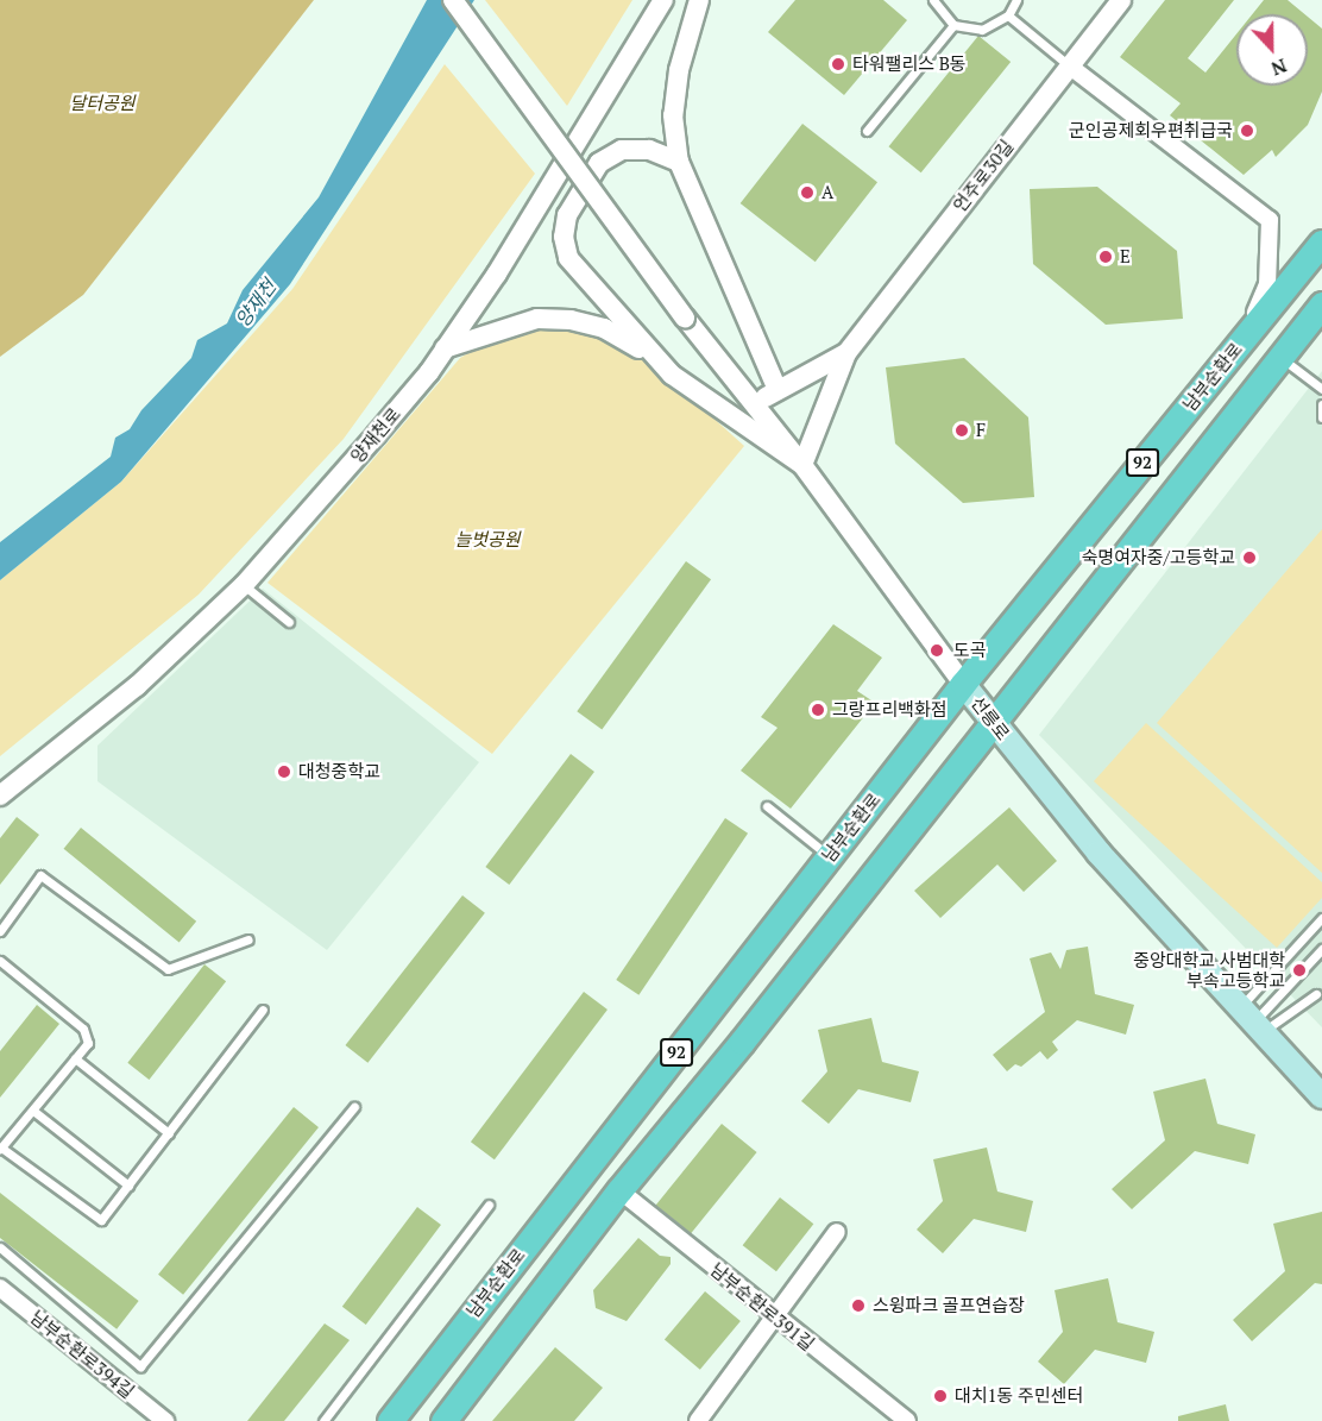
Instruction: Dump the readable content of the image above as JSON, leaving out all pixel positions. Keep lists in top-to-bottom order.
{
  "streets": {
    "main road": ["남부순환로", "92", "선릉로"],
    "street": [
      "언주로30길",
      "양재천로",
      "남부순환로391길",
      "남부순환로394길"
    ]
  },
  "crossings": [
    ["남부순환로", "선릉로"],
    ["92", "선릉로"],
    ["92", "남부순환로391길"]
  ],
  "water": ["양재천"],
  "parks": ["달터공원", "늘벗공원"],
  "places": [
    "타워팰리스 B동",
    "군인공제회우편취급국",
    "A",
    "E",
    "F",
    "숙명여자중/고등학교",
    "도곡",
    "그랑프리백화점",
    "대청중학교",
    "중앙대학교 사범대학 부속고등학교",
    "스윙파크 골프연습장",
    "대치1동 주민센터"
  ],
  "north": "bottom"
}
